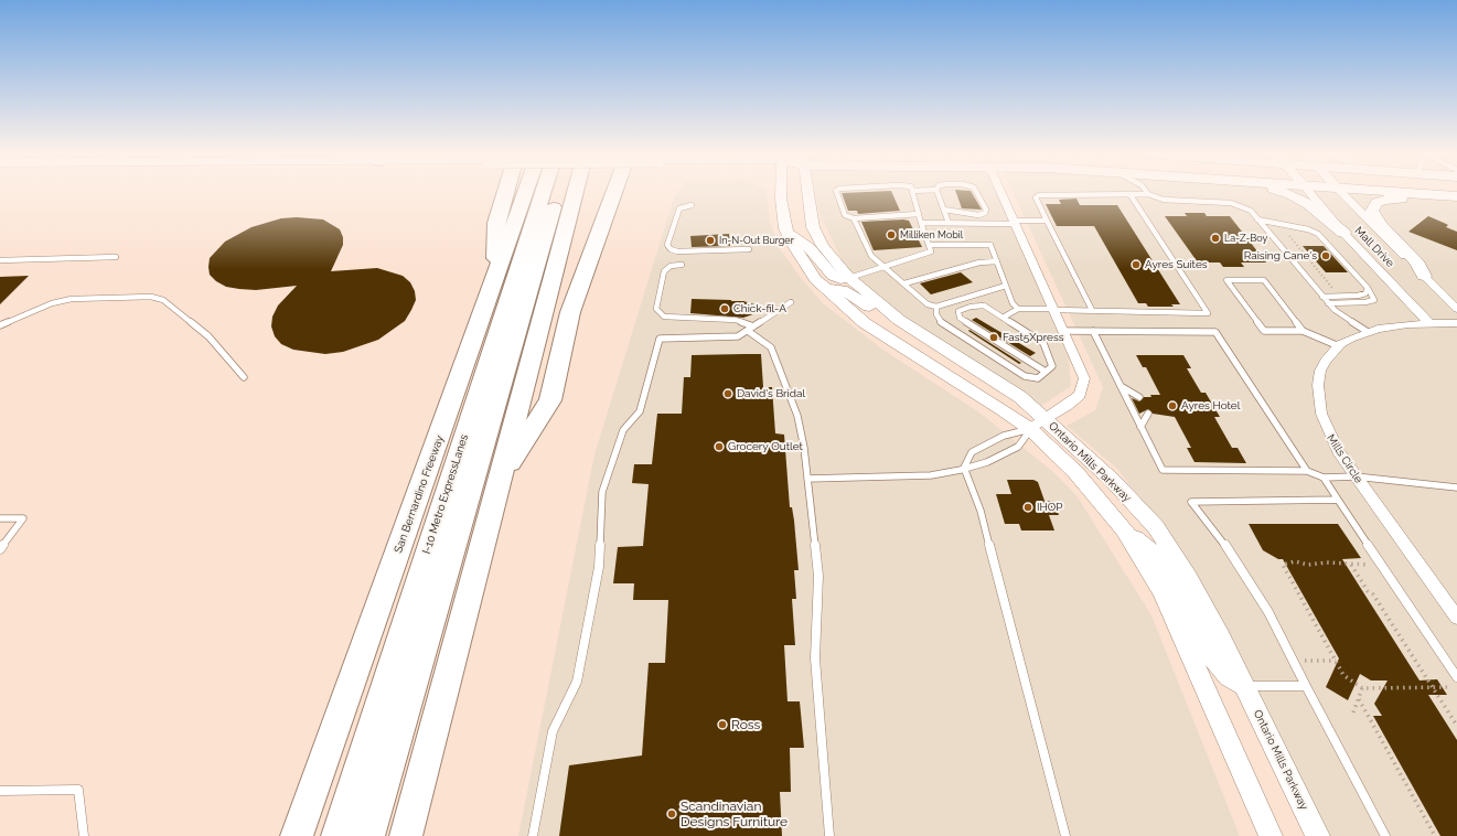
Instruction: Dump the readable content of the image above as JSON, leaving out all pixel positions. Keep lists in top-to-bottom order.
{
  "streets": {
    "highway": ["San Bernardino Freeway", "I-10 Metro ExpressLanes"],
    "main road": ["Ontario Mills Parkway"],
    "street": ["Mall Drive", "Mills Circle"]
  },
  "crossings": [
    ["Mall Drive", "Mills Circle"]
  ],
  "places": [
    "Milliken Mobil",
    "La-Z-Boy",
    "In-N-Out Burger",
    "Raising Cane's",
    "Ayres Suites",
    "Chick-fil-A",
    "Fast5Xpress",
    "David's Bridal",
    "Ayres Hotel",
    "Grocery Outlet",
    "IHOP",
    "Ross",
    "Scandinavian Designs Furniture"
  ]
}
